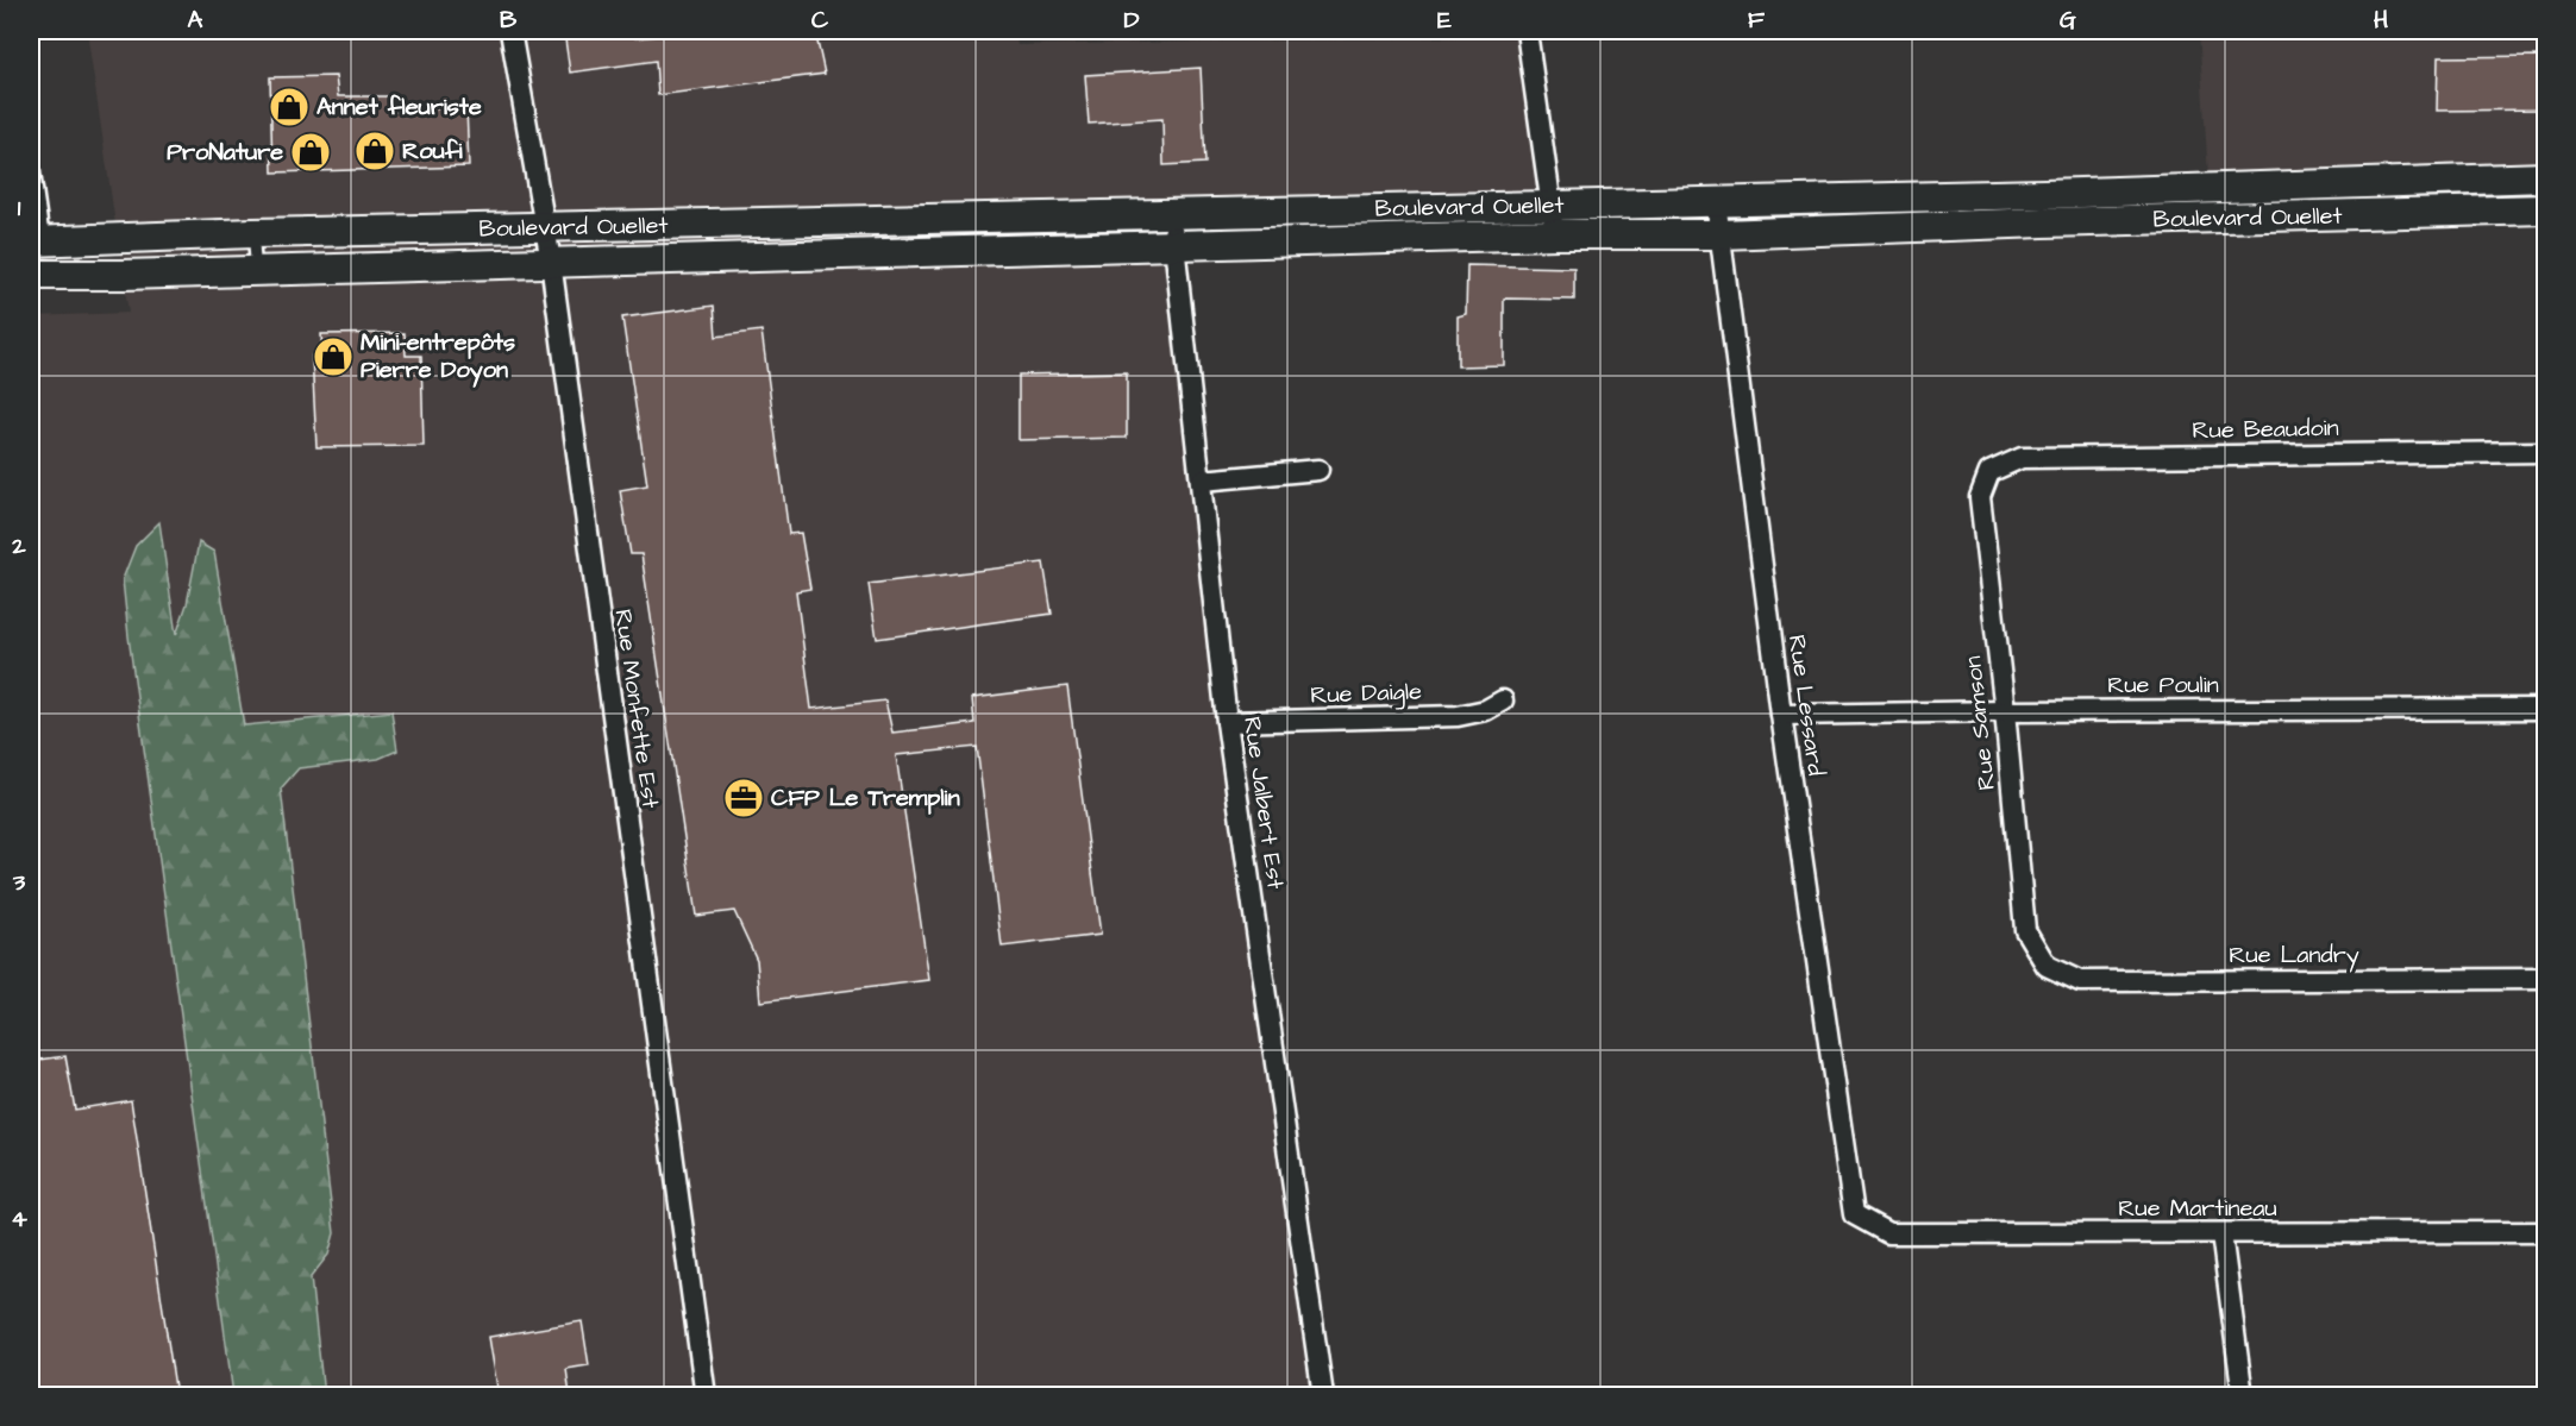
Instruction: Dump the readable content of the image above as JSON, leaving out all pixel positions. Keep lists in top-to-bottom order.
{
  "streets": {
    "street": [
      "Boulevard Ouellet",
      "Rue Beaudoin",
      "Rue Poulin",
      "Rue Daigle",
      "Rue Lessard",
      "Rue Monfette Est",
      "Rue Samson",
      "Rue Jalbert Est",
      "Rue Landry",
      "Rue Martineau"
    ]
  },
  "crossings": [
    ["Boulevard Ouellet", "Rue Lessard"],
    ["Boulevard Ouellet", "Rue Monfette Est"],
    ["Boulevard Ouellet", "Rue Jalbert Est"],
    ["Rue Beaudoin", "Rue Samson"],
    ["Rue Poulin", "Rue Lessard"],
    ["Rue Poulin", "Rue Samson"],
    ["Rue Daigle", "Rue Jalbert Est"],
    ["Rue Lessard", "Rue Martineau"],
    ["Rue Samson", "Rue Landry"]
  ],
  "places": {
    "shop": [
      "Annet fleuriste",
      "Roufi",
      "ProNature",
      "Mini-entrepôts Pierre Doyon"
    ],
    "office": ["CFP Le Tremplin"]
  },
  "grid": {
    "columns": [
      "A",
      "B",
      "C",
      "D",
      "E",
      "F",
      "G",
      "H"
    ],
    "rows": [
      "1",
      "2",
      "3",
      "4"
    ]
  }
}
